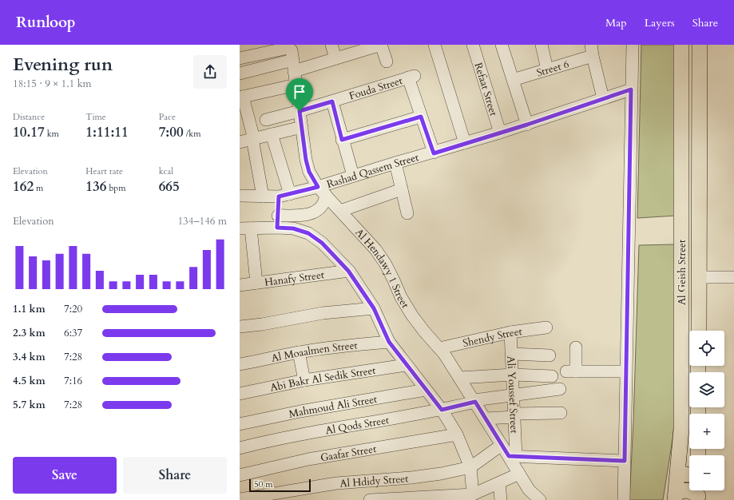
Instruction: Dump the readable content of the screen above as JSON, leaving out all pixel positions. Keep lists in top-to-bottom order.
{
  "streets": {
    "main road": ["Al Geish Street"],
    "street": [
      "Street 6",
      "Fouda Street",
      "Refaat Street",
      "Rashad Qassem Street",
      "Al Hendawy 1 Street",
      "Hanafy Street",
      "Shendy Street",
      "Al Moaalmen Street",
      "Abi Bakr Al Sedik Street",
      "Ali Youssef Street",
      "Mahmoud Ali Street",
      "Al Qods Street",
      "Gaafar Street",
      "Al Hdidy Street"
    ]
  },
  "crossings": [
    ["Fouda Street", "Al Hendawy 1 Street"],
    ["Refaat Street", "Rashad Qassem Street"],
    ["Rashad Qassem Street", "Al Hendawy 1 Street"],
    ["Al Hendawy 1 Street", "Shendy Street"],
    ["Al Hendawy 1 Street", "Ali Youssef Street"],
    ["Al Hendawy 1 Street", "Al Qods Street"],
    ["Al Hendawy 1 Street", "Al Hdidy Street"],
    ["Shendy Street", "Ali Youssef Street"],
    ["Ali Youssef Street", "Al Qods Street"]
  ],
  "scale_bar": "50 m",
  "page": {
    "header": "Runloop",
    "nav": ["Map", "Layers", "Share"],
    "heading": ["Evening run", "18:15 · 9 × 1.1 km"],
    "stats": [
      ["Distance", "10.17 km"],
      ["Time", "1:11:11"],
      ["Pace", "7:00 /km"],
      ["Elevation", "162 m"],
      ["Heart rate", "136 bpm"],
      ["kcal", "665"]
    ],
    "chart": ["Elevation", "134–146 m"],
    "list": [
      {
        "name": "1.1 km",
        "note": "7:20"
      },
      {
        "name": "2.3 km",
        "note": "6:37"
      },
      {
        "name": "3.4 km",
        "note": "7:28"
      },
      {
        "name": "4.5 km",
        "note": "7:16"
      },
      {
        "name": "5.7 km",
        "note": "7:28"
      }
    ],
    "map_buttons": ["+", "−"],
    "buttons": ["Save", "Share"],
    "scale": "50 m"
  }
}
